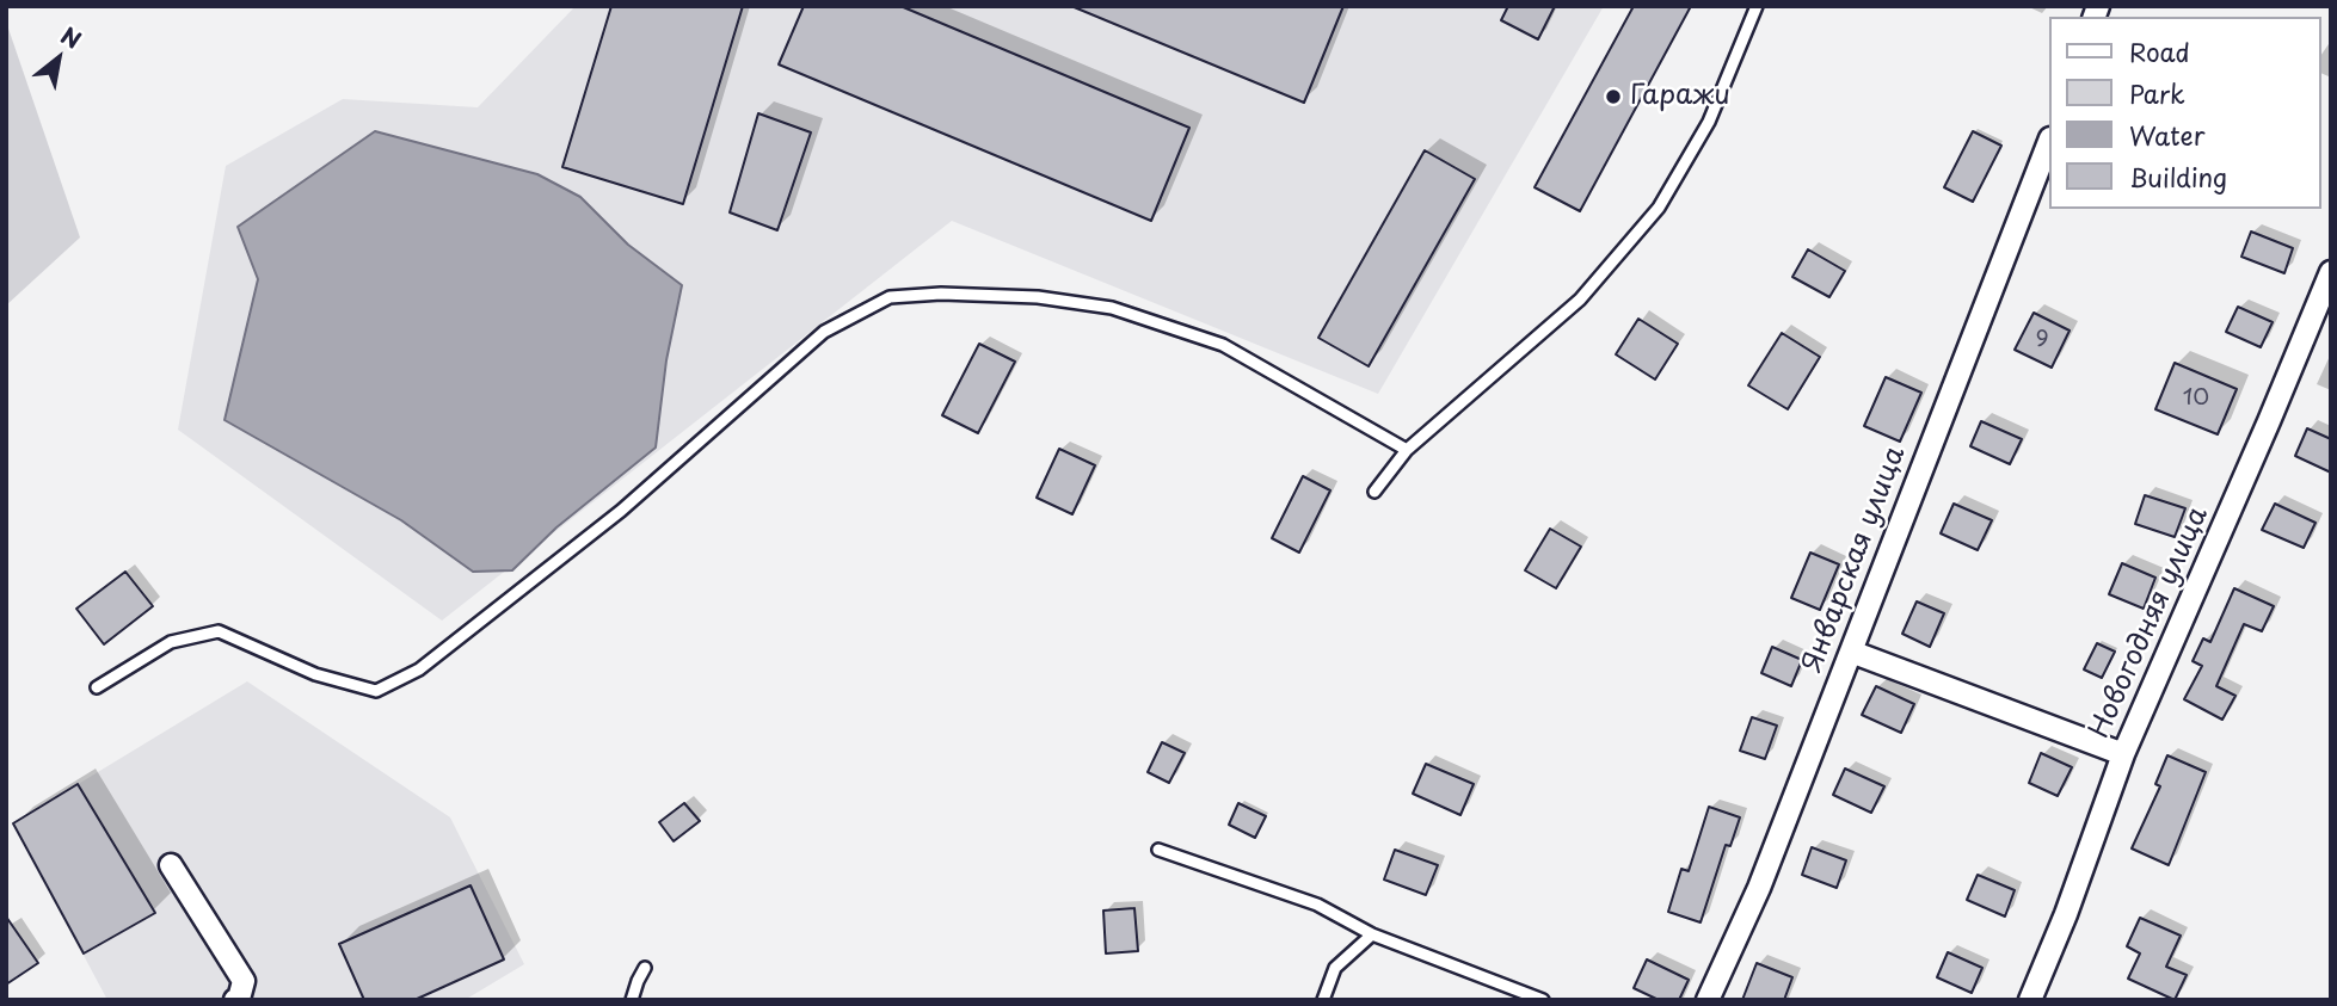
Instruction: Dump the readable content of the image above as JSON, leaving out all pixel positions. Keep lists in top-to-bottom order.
{
  "streets": {
    "street": ["Январская улица", "Новогодняя улица"]
  },
  "places": ["Гаражи"],
  "house_numbers": ["9", "10"],
  "legend": [
    "Road",
    "Park",
    "Water",
    "Building"
  ],
  "north": "top right"
}
